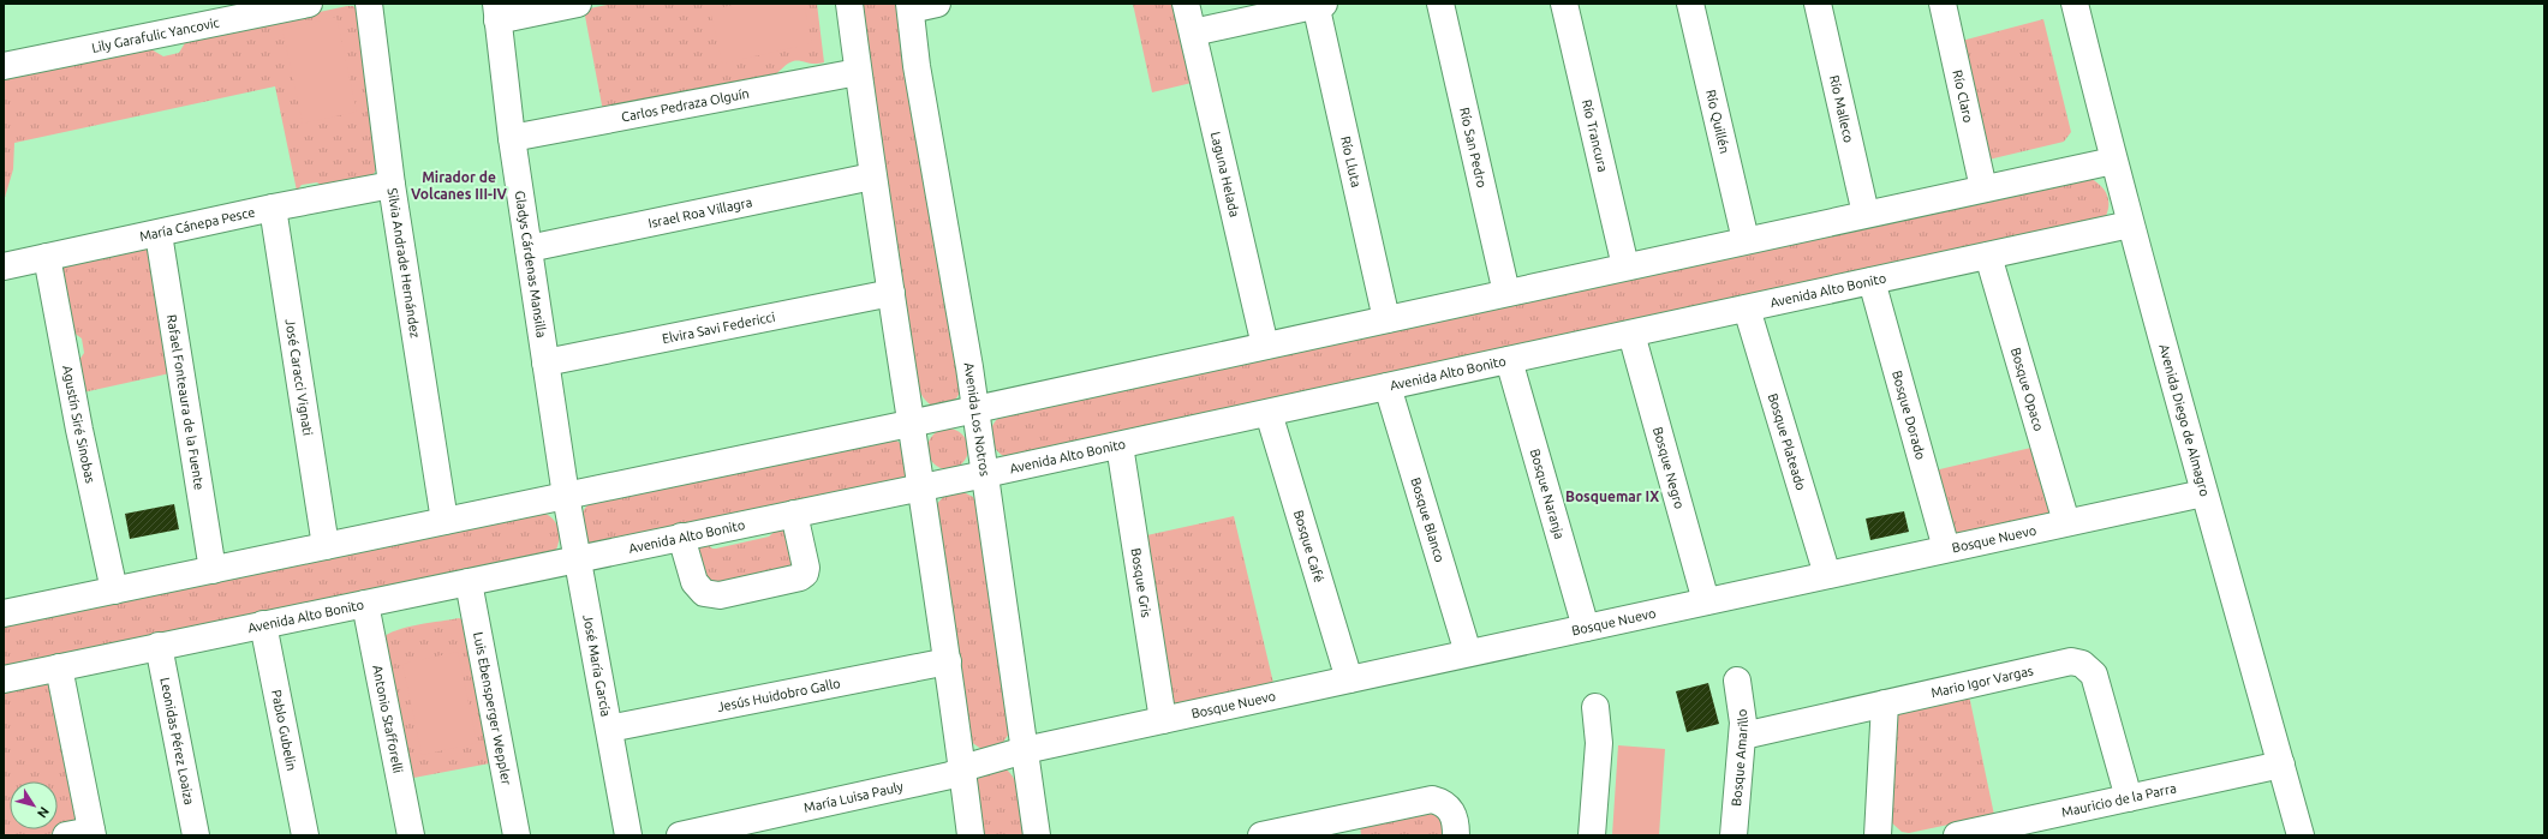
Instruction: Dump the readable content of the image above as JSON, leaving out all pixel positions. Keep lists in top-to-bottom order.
{
  "streets": {
    "street": [
      "Lily Garafulic Yancovic",
      "Río Claro",
      "Carlos Pedraza Olguín",
      "Río Malleco",
      "Río Quillén",
      "Río Trancura",
      "Río San Pedro",
      "Río Lluta",
      "Laguna Helada",
      "Israel Roa Villagra",
      "María Cánepa Pesce",
      "Silvia Andrade Hernández",
      "Gladys Cárdenas Mansilla",
      "Avenida Alto Bonito",
      "Elvira Savi Federicci",
      "José Caracci Vignati",
      "Bosque Opaco",
      "Rafael Fonteaura de la Fuente",
      "Bosque Dorado",
      "Avenida Los Notros",
      "Avenida Diego de Almagro",
      "Agustín Siré Sinobas",
      "Bosque Plateado",
      "Bosque Negro",
      "Bosque Naranja",
      "Bosque Blanco",
      "Bosque Nuevo",
      "Bosque Café",
      "Bosque Gris",
      "José María García",
      "Mario Igor Vargas",
      "Jesús Huidobro Gallo",
      "Luis Ebensperger Weppler",
      "Antonio Stafforelli",
      "Pablo Gubelin",
      "Leonidas Pérez Loaiza",
      "Bosque Amarillo",
      "María Luisa Pauly",
      "Mauricio de la Parra"
    ]
  },
  "crossings": [
    ["Carlos Pedraza Olguín", "Gladys Cárdenas Mansilla"],
    ["Israel Roa Villagra", "Gladys Cárdenas Mansilla"],
    ["María Cánepa Pesce", "Silvia Andrade Hernández"],
    ["María Cánepa Pesce", "José Caracci Vignati"],
    ["María Cánepa Pesce", "Rafael Fonteaura de la Fuente"],
    ["María Cánepa Pesce", "Agustín Siré Sinobas"],
    ["Gladys Cárdenas Mansilla", "Elvira Savi Federicci"],
    ["Gladys Cárdenas Mansilla", "José María García"],
    ["Avenida Alto Bonito", "Bosque Opaco"],
    ["Avenida Alto Bonito", "Bosque Dorado"],
    ["Avenida Alto Bonito", "Avenida Los Notros"],
    ["Avenida Alto Bonito", "Avenida Diego de Almagro"],
    ["Avenida Alto Bonito", "Bosque Plateado"],
    ["Avenida Alto Bonito", "Bosque Negro"],
    ["Avenida Alto Bonito", "Bosque Naranja"],
    ["Avenida Alto Bonito", "Bosque Blanco"],
    ["Avenida Alto Bonito", "Bosque Café"],
    ["Avenida Alto Bonito", "Bosque Gris"],
    ["Avenida Alto Bonito", "José María García"],
    ["Avenida Alto Bonito", "Luis Ebensperger Weppler"],
    ["Avenida Alto Bonito", "Antonio Stafforelli"],
    ["Avenida Alto Bonito", "Pablo Gubelin"],
    ["Avenida Alto Bonito", "Leonidas Pérez Loaiza"],
    ["Bosque Opaco", "Bosque Nuevo"],
    ["Bosque Dorado", "Bosque Nuevo"],
    ["Avenida Los Notros", "Bosque Nuevo"],
    ["Avenida Los Notros", "María Luisa Pauly"],
    ["Avenida Diego de Almagro", "Bosque Nuevo"],
    ["Avenida Diego de Almagro", "Mauricio de la Parra"],
    ["Bosque Plateado", "Bosque Nuevo"],
    ["Bosque Negro", "Bosque Nuevo"],
    ["Bosque Naranja", "Bosque Nuevo"],
    ["Bosque Blanco", "Bosque Nuevo"],
    ["Bosque Nuevo", "Bosque Café"],
    ["Bosque Nuevo", "Bosque Gris"],
    ["Bosque Nuevo", "María Luisa Pauly"],
    ["José María García", "Jesús Huidobro Gallo"],
    ["Mario Igor Vargas", "Bosque Amarillo"],
    ["Mario Igor Vargas", "Mauricio de la Parra"]
  ],
  "districts": ["Mirador de Volcanes III-IV", "Bosquemar IX"],
  "north": "bottom right"
}
